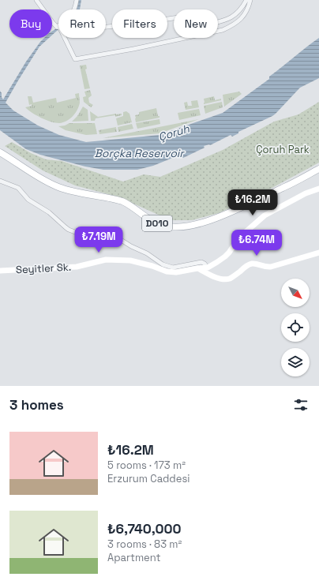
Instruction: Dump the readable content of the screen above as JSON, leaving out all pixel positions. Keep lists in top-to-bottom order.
{
  "streets": {
    "main road": ["D010"],
    "street": ["Seyitler Sk."]
  },
  "water": ["Çoruh", "Borçka Reservoir"],
  "parks": ["Çoruh Park"],
  "north": "bottom right",
  "page": {
    "chip": [
      "Buy",
      "Rent",
      "Filters",
      "New"
    ],
    "price": ["₺16.2M", "₺7.19M", "₺6.74M"],
    "heading": "3 homes",
    "list": [
      {
        "name": "₺16.2M",
        "note": "5 rooms · 173 m² · Erzurum Caddesi"
      },
      {
        "name": "₺6,740,000",
        "note": "3 rooms · 83 m² · Apartment"
      }
    ]
  }
}
